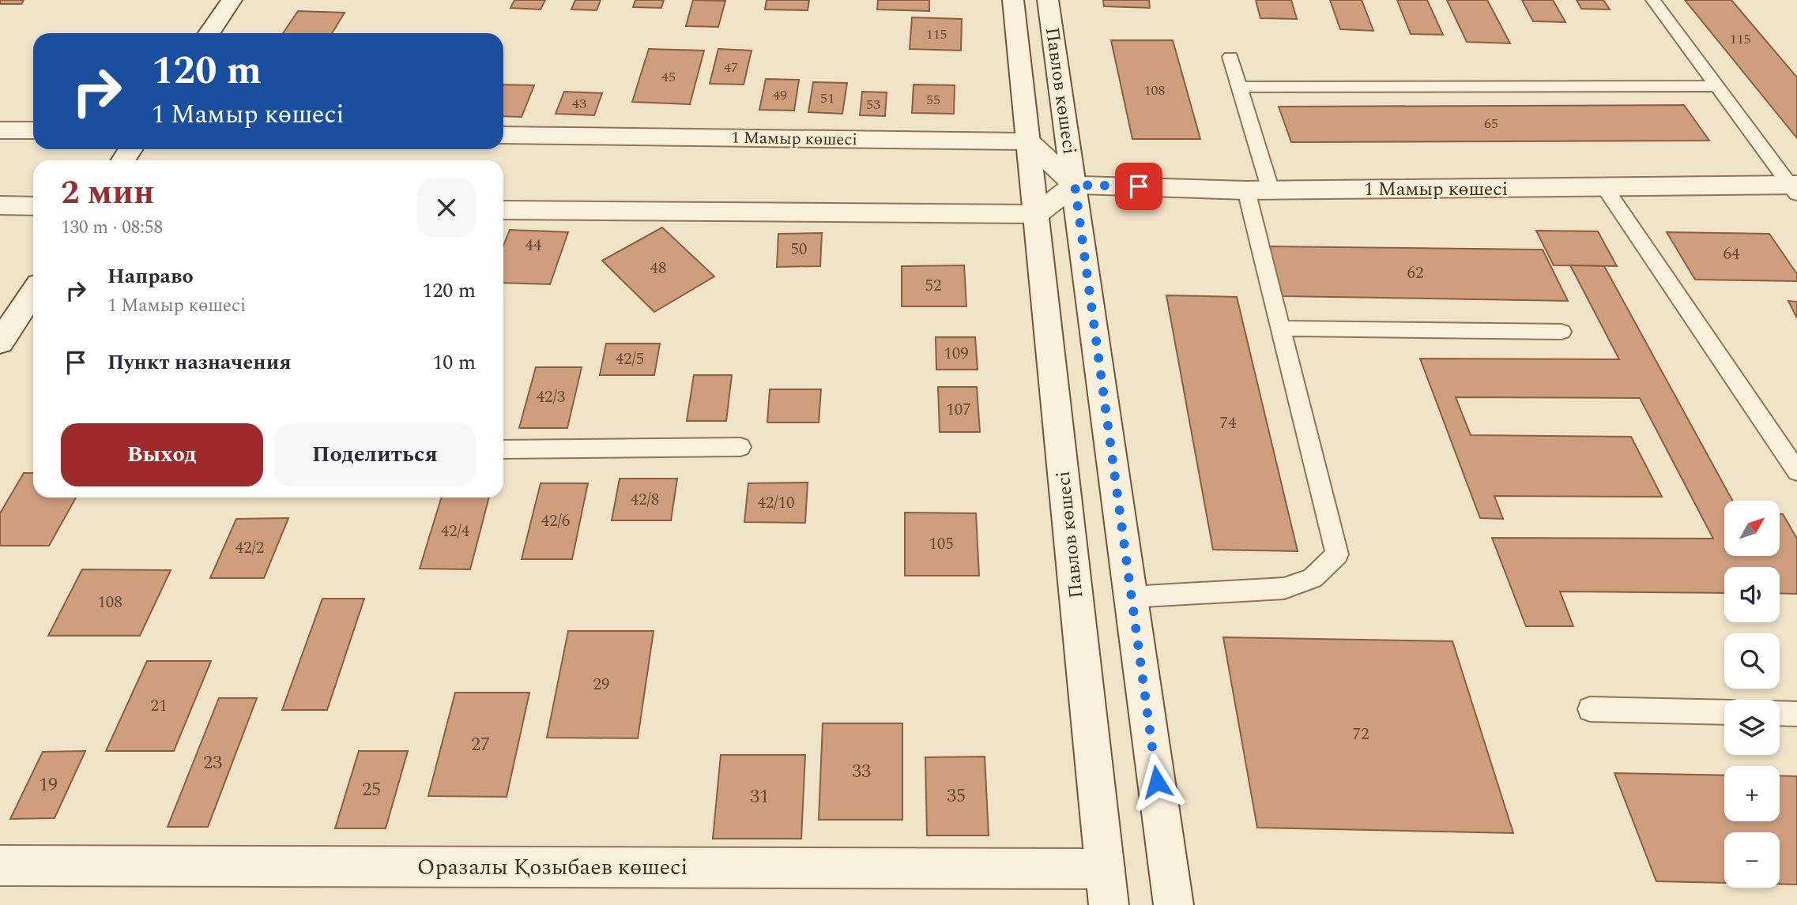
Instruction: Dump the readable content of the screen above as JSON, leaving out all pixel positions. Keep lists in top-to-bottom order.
{
  "streets": {
    "street": ["Павлов көшесі", "1 Мамыр көшесі", "Оразалы Қозыбаев көшесі"]
  },
  "crossings": [
    ["Павлов көшесі", "1 Мамыр көшесі"],
    ["Павлов көшесі", "Оразалы Қозыбаев көшесі"]
  ],
  "house_numbers": [
    "115",
    "115",
    "47",
    "45",
    "108",
    "49",
    "51",
    "55",
    "43",
    "53",
    "65",
    "44",
    "50",
    "64",
    "48",
    "62",
    "52",
    "109",
    "42/5",
    "42/3",
    "107",
    "74",
    "42/8",
    "42/10",
    "42/6",
    "42/4",
    "105",
    "42/2",
    "108",
    "29",
    "21",
    "72",
    "27",
    "23",
    "33",
    "19",
    "25",
    "35",
    "31"
  ],
  "north": "top right",
  "page": {
    "turn": ["120 m", "1 Мамыр көшесі"],
    "heading": ["2 мин", "130 m · 08:58"],
    "list": [
      {
        "name": "Направо",
        "note": "1 Мамыр көшесі",
        "value": "120 m"
      },
      {
        "name": "Пункт назначения",
        "value": "10 m"
      }
    ],
    "buttons": ["Выход", "Поделиться"],
    "map_buttons": ["+", "−"]
  }
}
